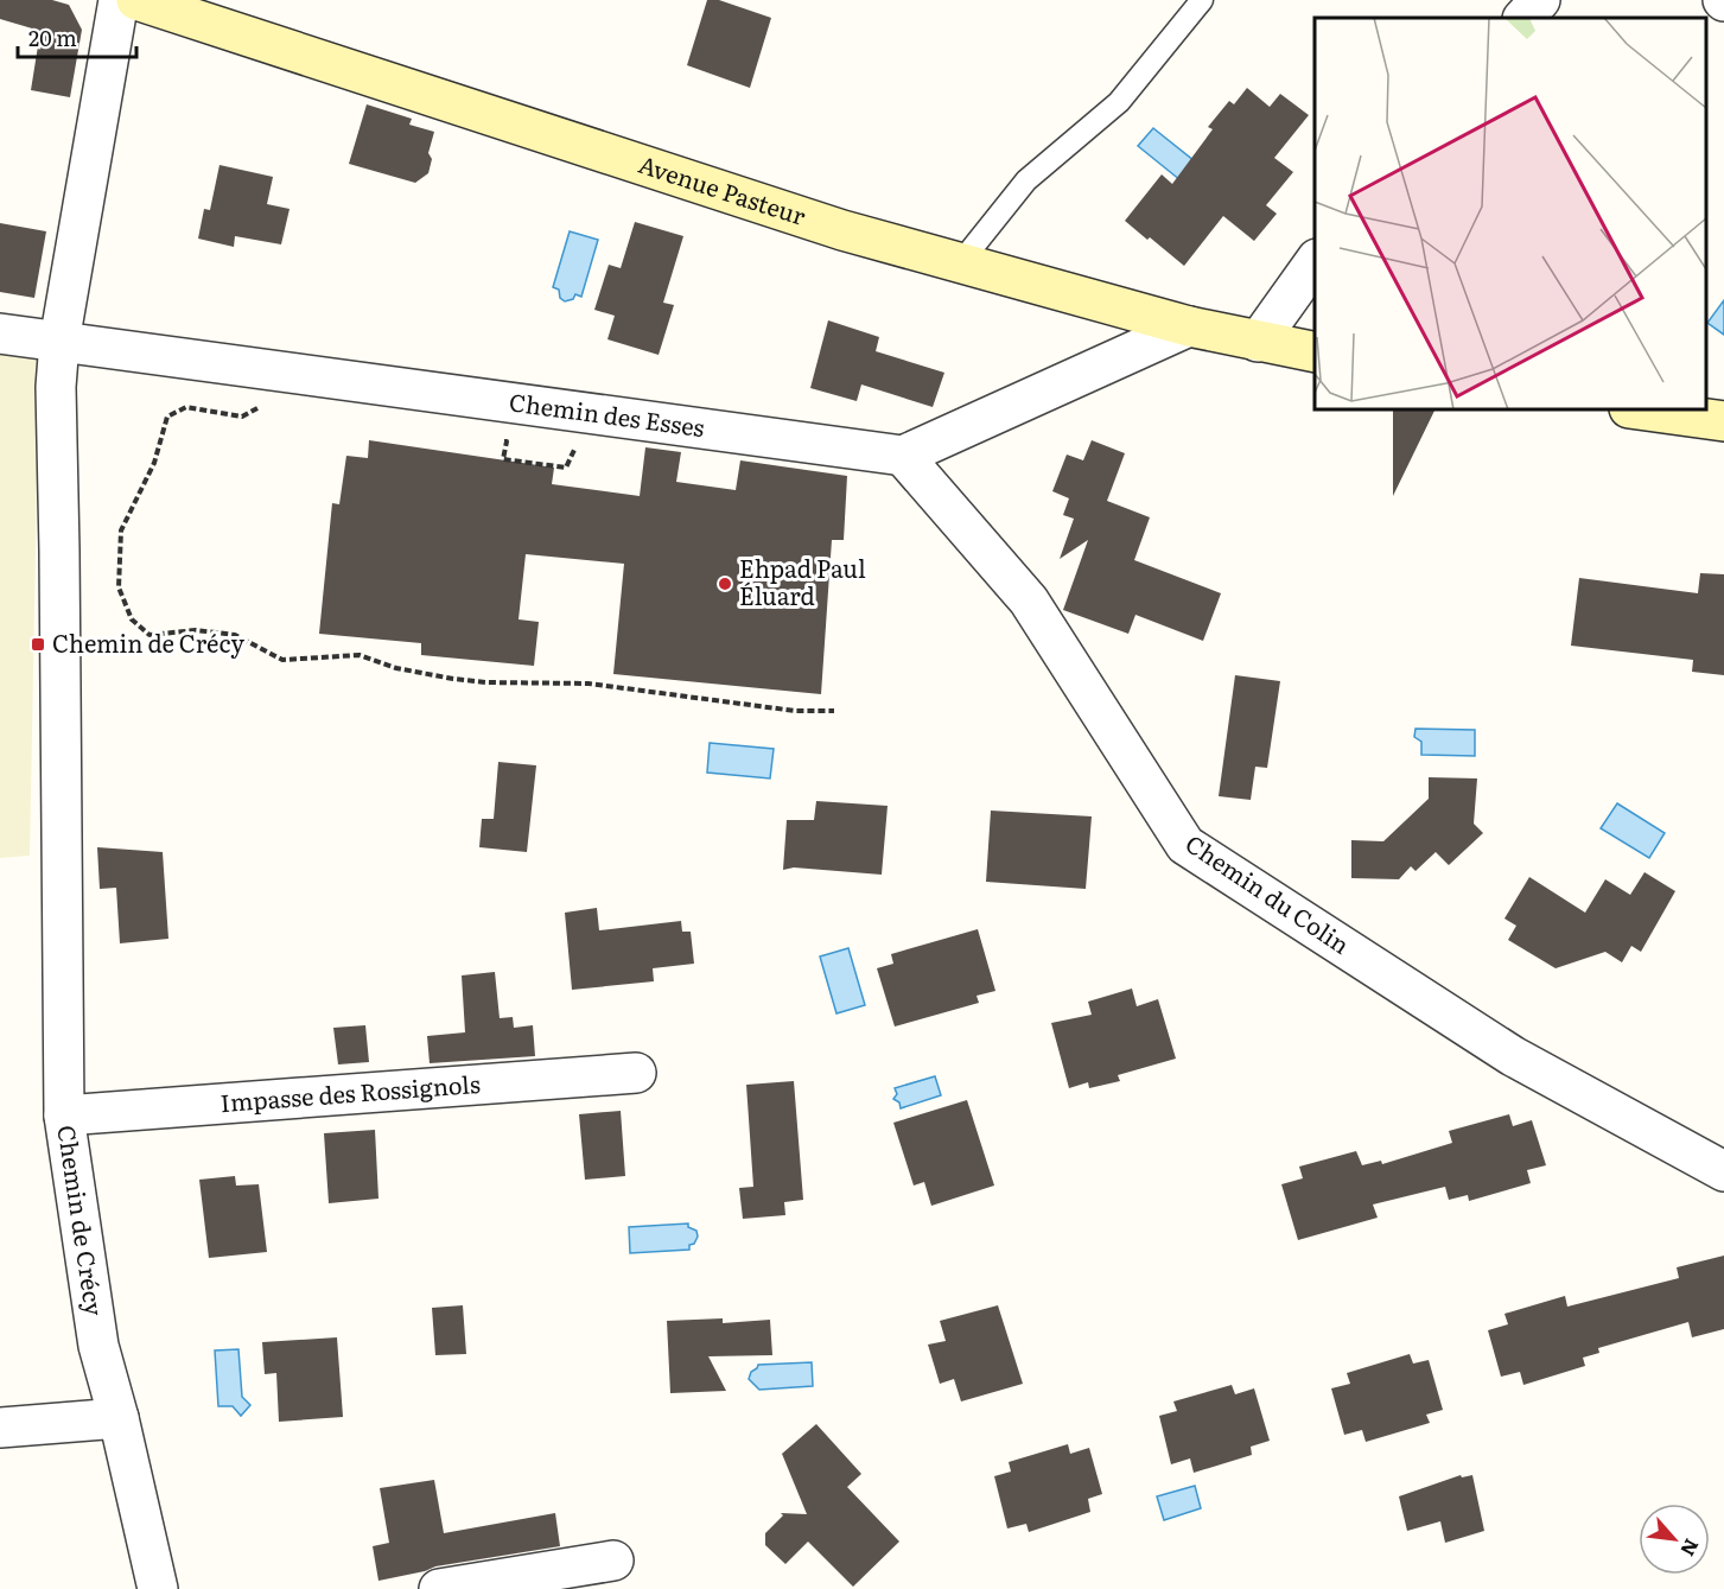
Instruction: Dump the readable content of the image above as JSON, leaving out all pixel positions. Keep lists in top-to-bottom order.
{
  "streets": {
    "main road": ["Avenue Pasteur"],
    "street": [
      "Chemin des Esses",
      "Chemin du Colin",
      "Impasse des Rossignols",
      "Chemin de Crécy"
    ]
  },
  "crossings": [
    ["Chemin des Esses", "Chemin du Colin"],
    ["Chemin des Esses", "Chemin de Crécy"],
    ["Impasse des Rossignols", "Chemin de Crécy"]
  ],
  "places": {
    "other": ["Ehpad Paul Éluard"],
    "transit": ["Chemin de Crécy"]
  },
  "scale_bar": "20 m",
  "north": "bottom right"
}
